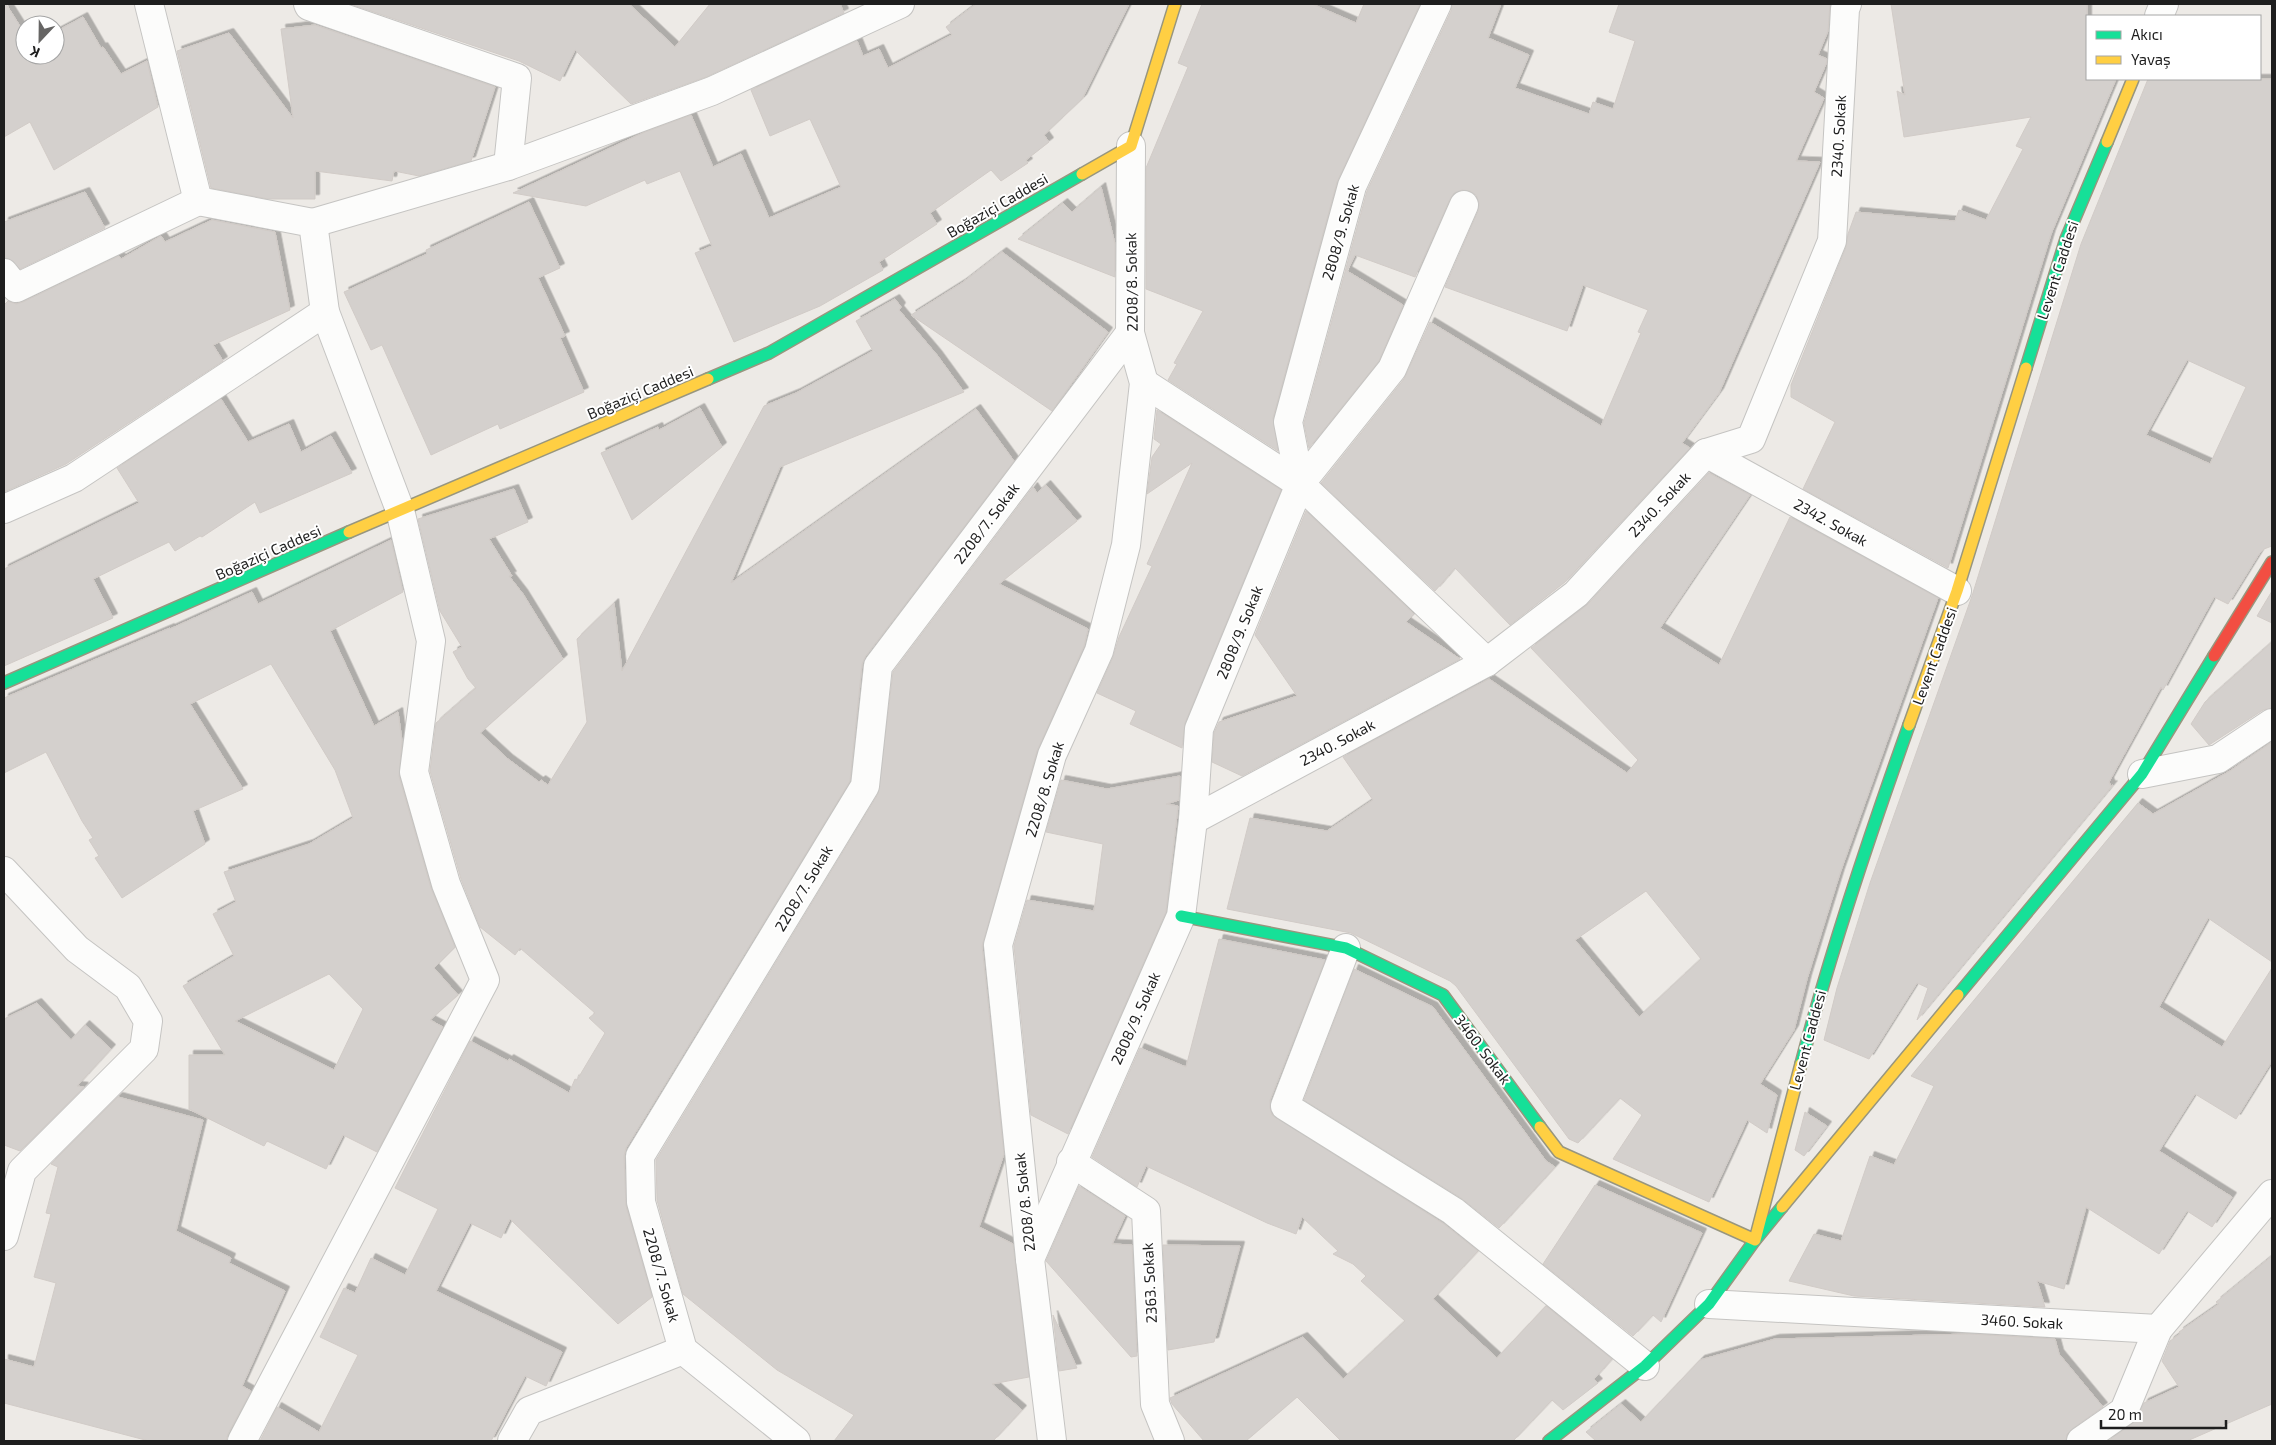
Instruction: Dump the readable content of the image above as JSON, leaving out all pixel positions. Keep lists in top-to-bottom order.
{
  "streets": {
    "street": [
      "2340. Sokak",
      "Boğaziçi Caddesi",
      "2808/9. Sokak",
      "Levent Caddesi",
      "2208/8. Sokak",
      "2342. Sokak",
      "2208/7. Sokak",
      "3460. Sokak",
      "2363. Sokak"
    ]
  },
  "crossings": [
    ["2340. Sokak", "2808/9. Sokak"],
    ["2340. Sokak", "2342. Sokak"],
    ["Boğaziçi Caddesi", "2208/8. Sokak"],
    ["2808/9. Sokak", "2208/8. Sokak"],
    ["2808/9. Sokak", "3460. Sokak"],
    ["2808/9. Sokak", "2363. Sokak"],
    ["Levent Caddesi", "2342. Sokak"],
    ["Levent Caddesi", "3460. Sokak"],
    ["2208/8. Sokak", "2208/7. Sokak"]
  ],
  "legend": ["Akıcı", "Yavaş"],
  "scale_bar": "20 m",
  "north": "bottom"
}
